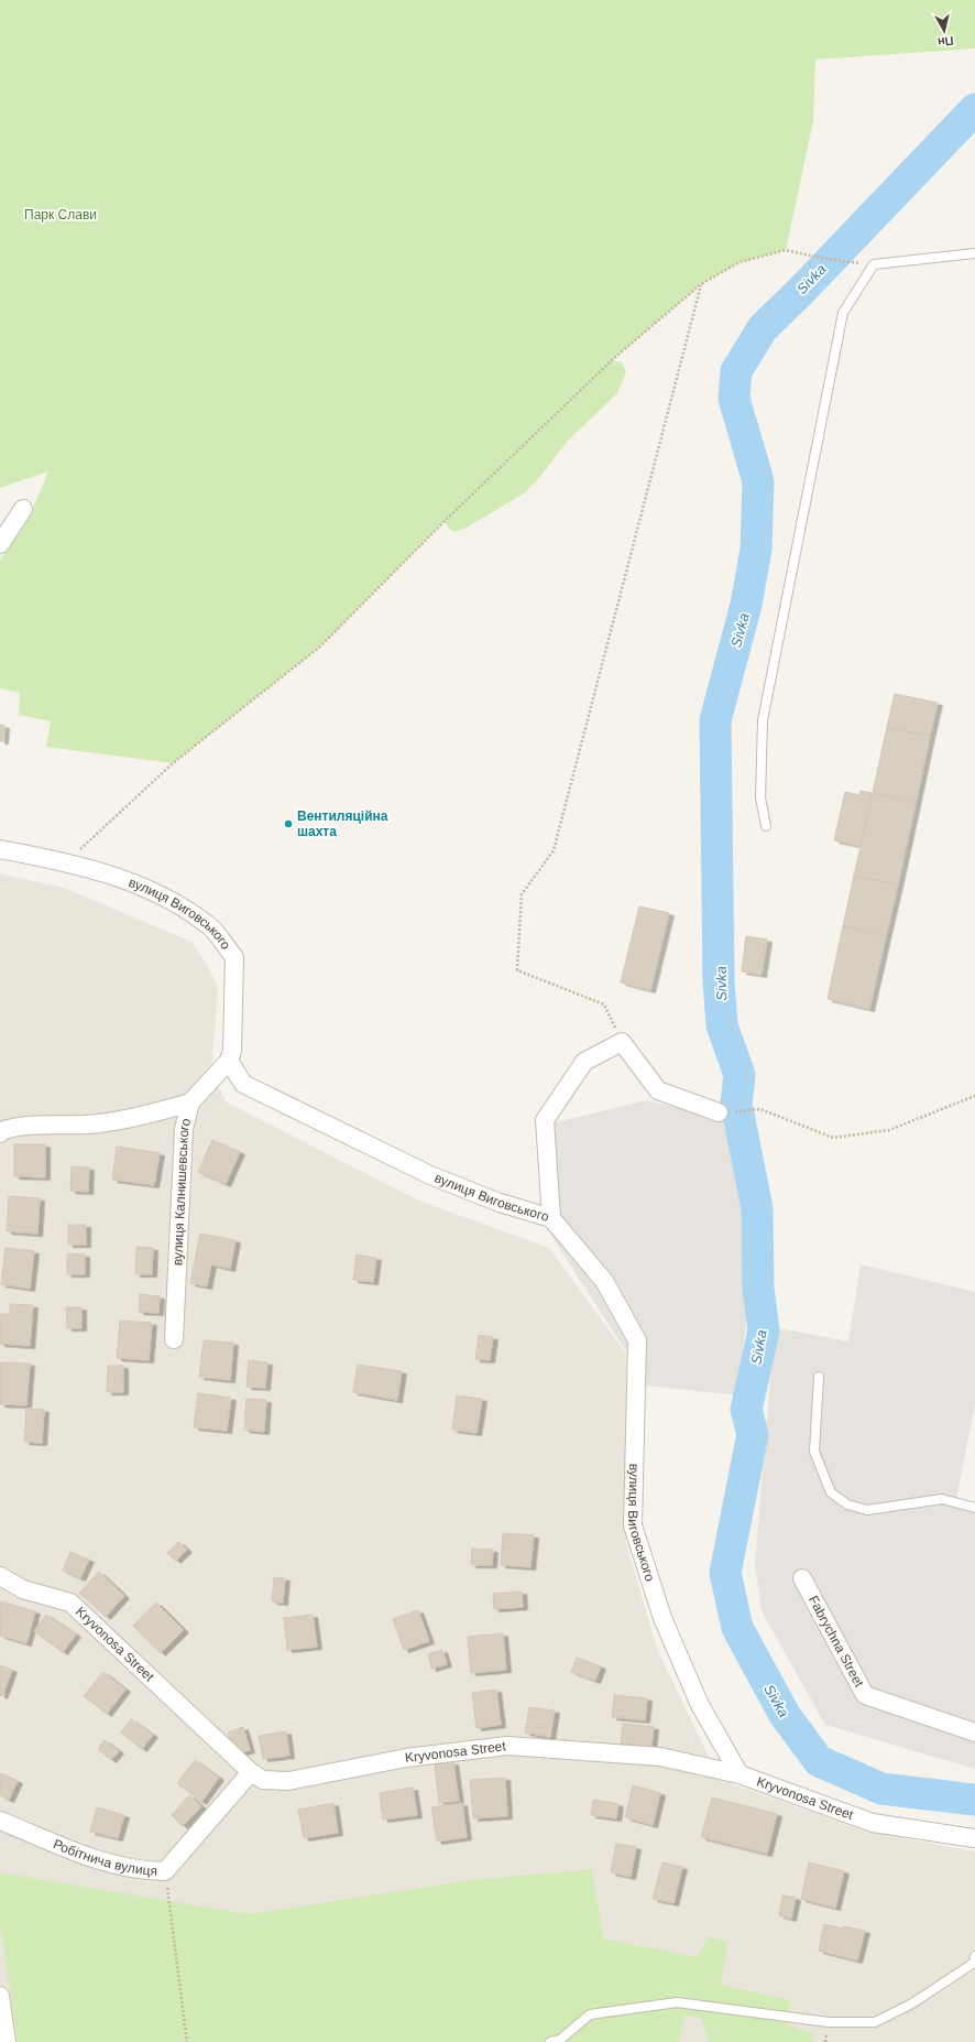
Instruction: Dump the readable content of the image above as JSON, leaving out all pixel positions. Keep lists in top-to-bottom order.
{
  "streets": {
    "street": [
      "вулиця Виговського",
      "вулиця Калнишевського",
      "Fabrychna Street",
      "Kryvonosa Street",
      "Робітнича вулиця"
    ]
  },
  "crossings": [
    ["вулиця Виговського", "вулиця Калнишевського"],
    ["вулиця Виговського", "Kryvonosa Street"],
    ["Kryvonosa Street", "Робітнича вулиця"]
  ],
  "water": ["Sivka"],
  "parks": ["Парк Слави"],
  "places": ["Вентиляційна шахта"],
  "north": "bottom"
}
